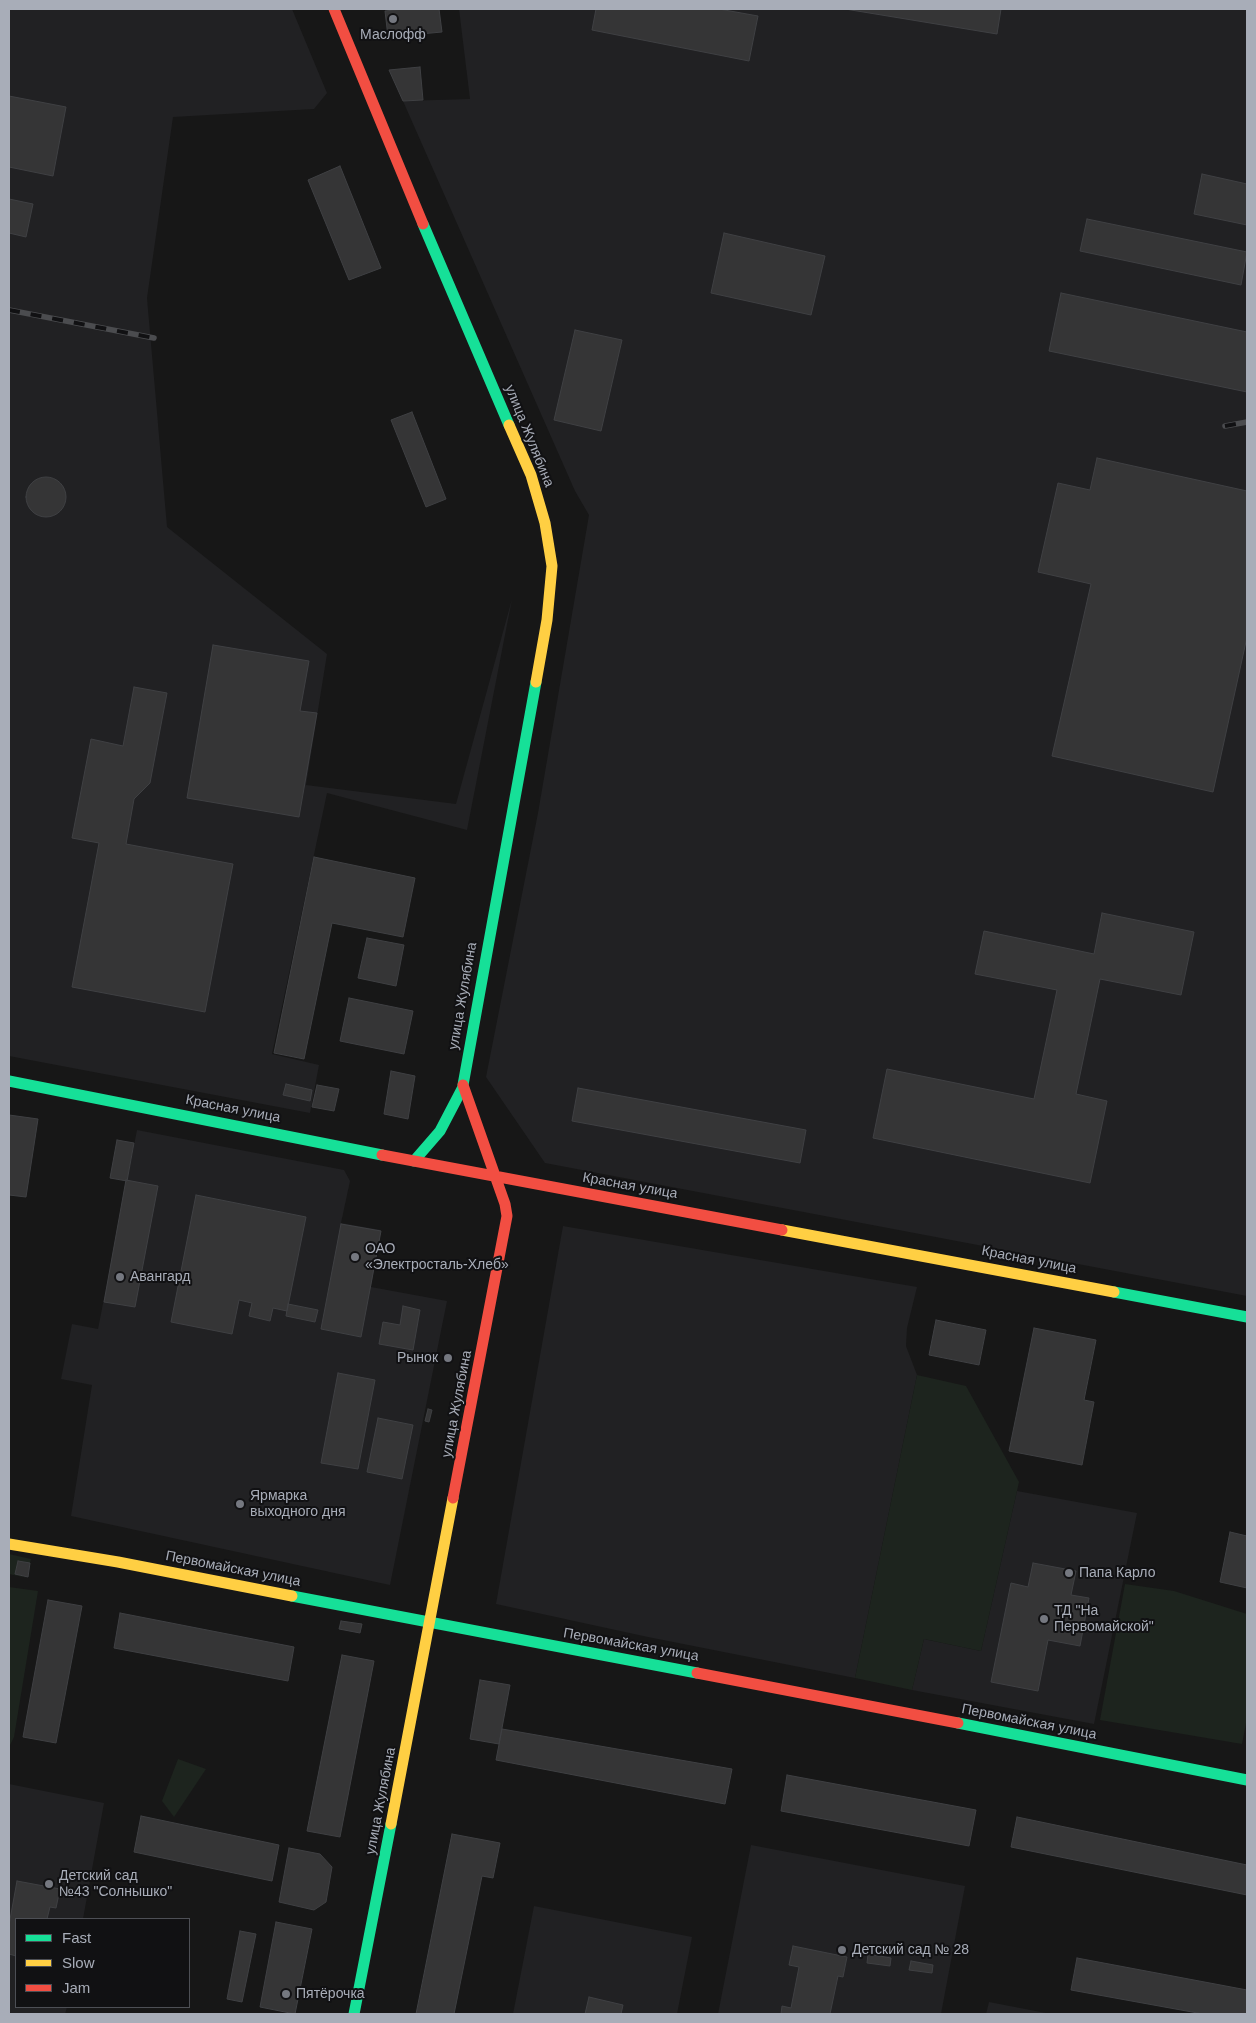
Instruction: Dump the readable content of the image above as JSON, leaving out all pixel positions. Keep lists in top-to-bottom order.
{
  "streets": {
    "main road": ["улица Жулябина", "Красная улица", "Первомайская улица"]
  },
  "crossings": [
    ["улица Жулябина", "Красная улица"],
    ["улица Жулябина", "Первомайская улица"]
  ],
  "places": [
    "Маслофф",
    "ОАО «Электросталь-Хлеб»",
    "Авангард",
    "Рынок",
    "Ярмарка выходного дня",
    "Папа Карло",
    "ТД \"На Первомайской\"",
    "Детский сад №43 \"Солнышко\"",
    "Детский сад № 28",
    "Пятёрочка"
  ],
  "legend": ["Fast", "Slow", "Jam"]
}
